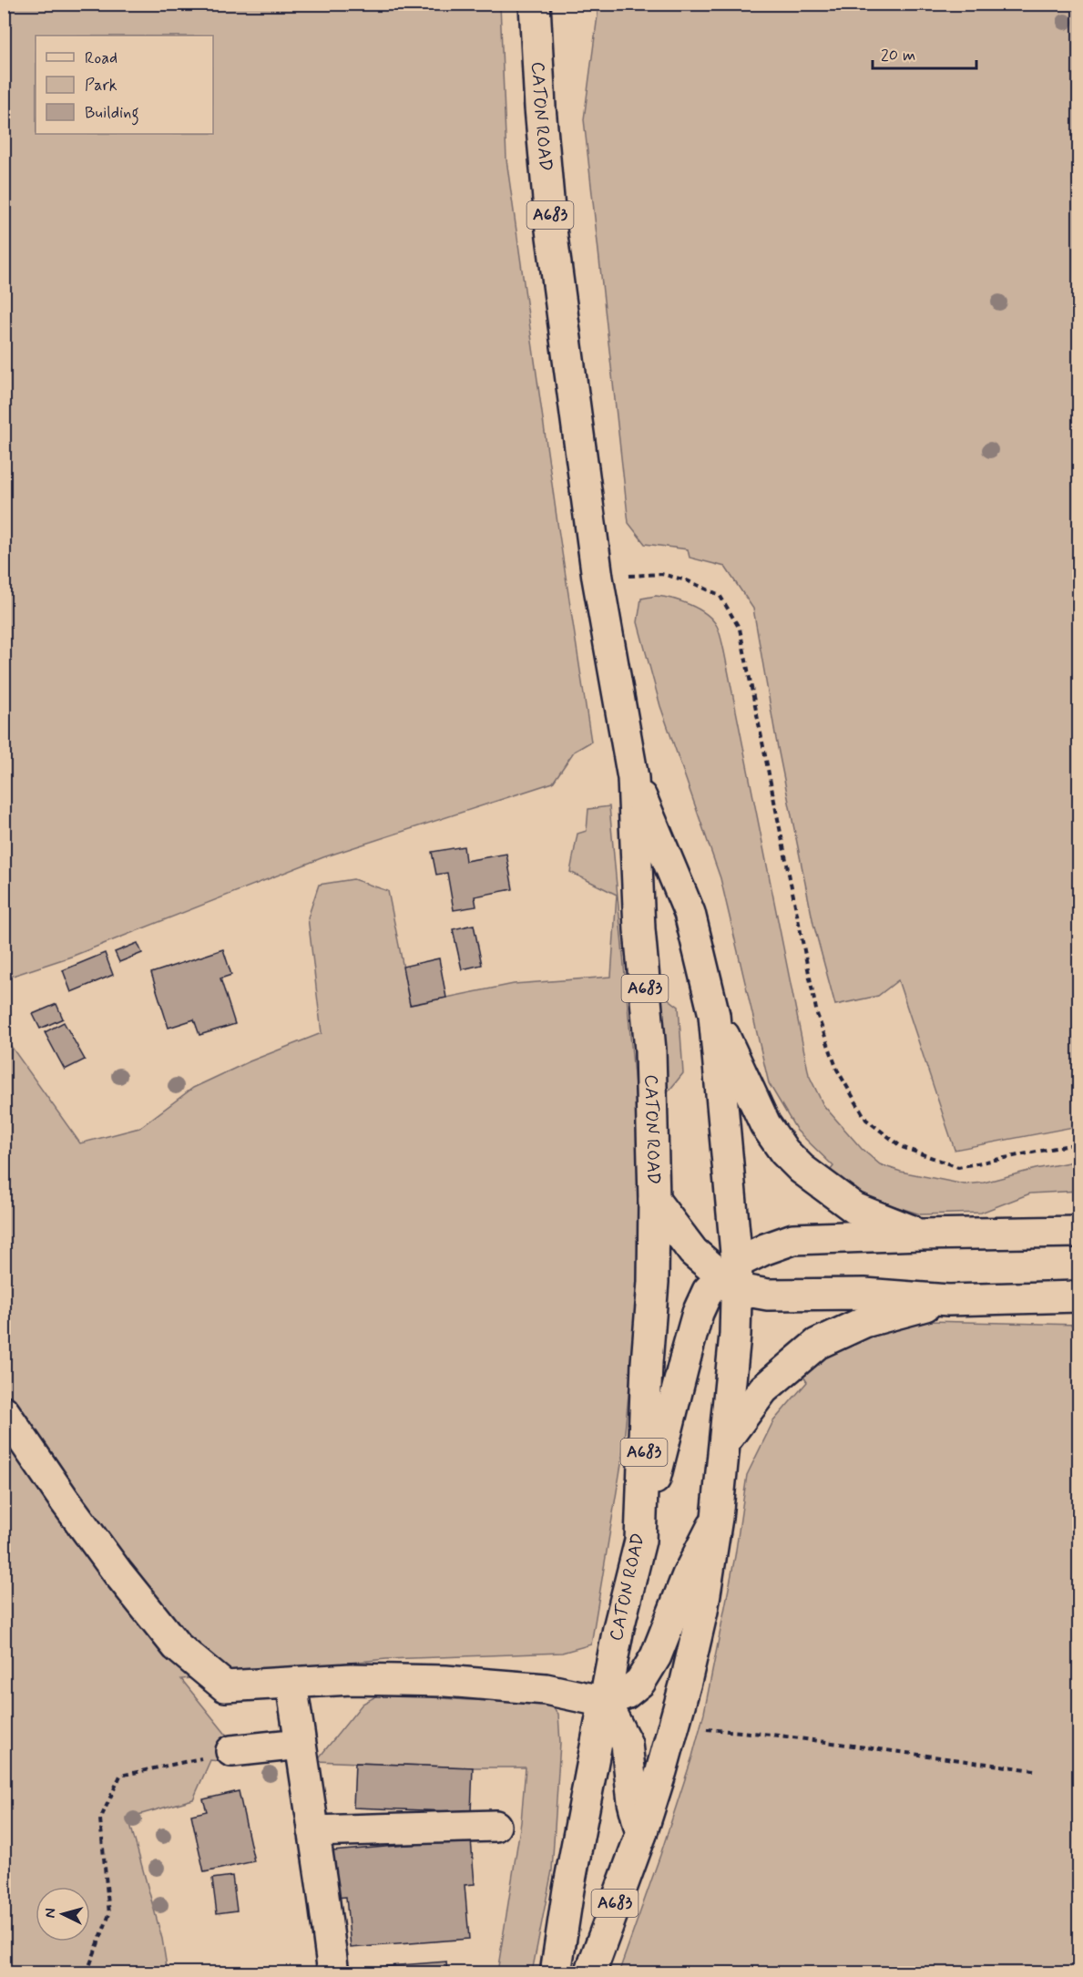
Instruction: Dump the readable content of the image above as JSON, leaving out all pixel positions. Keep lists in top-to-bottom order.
{
  "streets": {
    "main road": ["CATON ROAD", "A683"]
  },
  "crossings": [
    ["CATON ROAD", "A683"]
  ],
  "legend": ["Road", "Park", "Building"],
  "scale_bar": "20 m",
  "north": "left"
}
